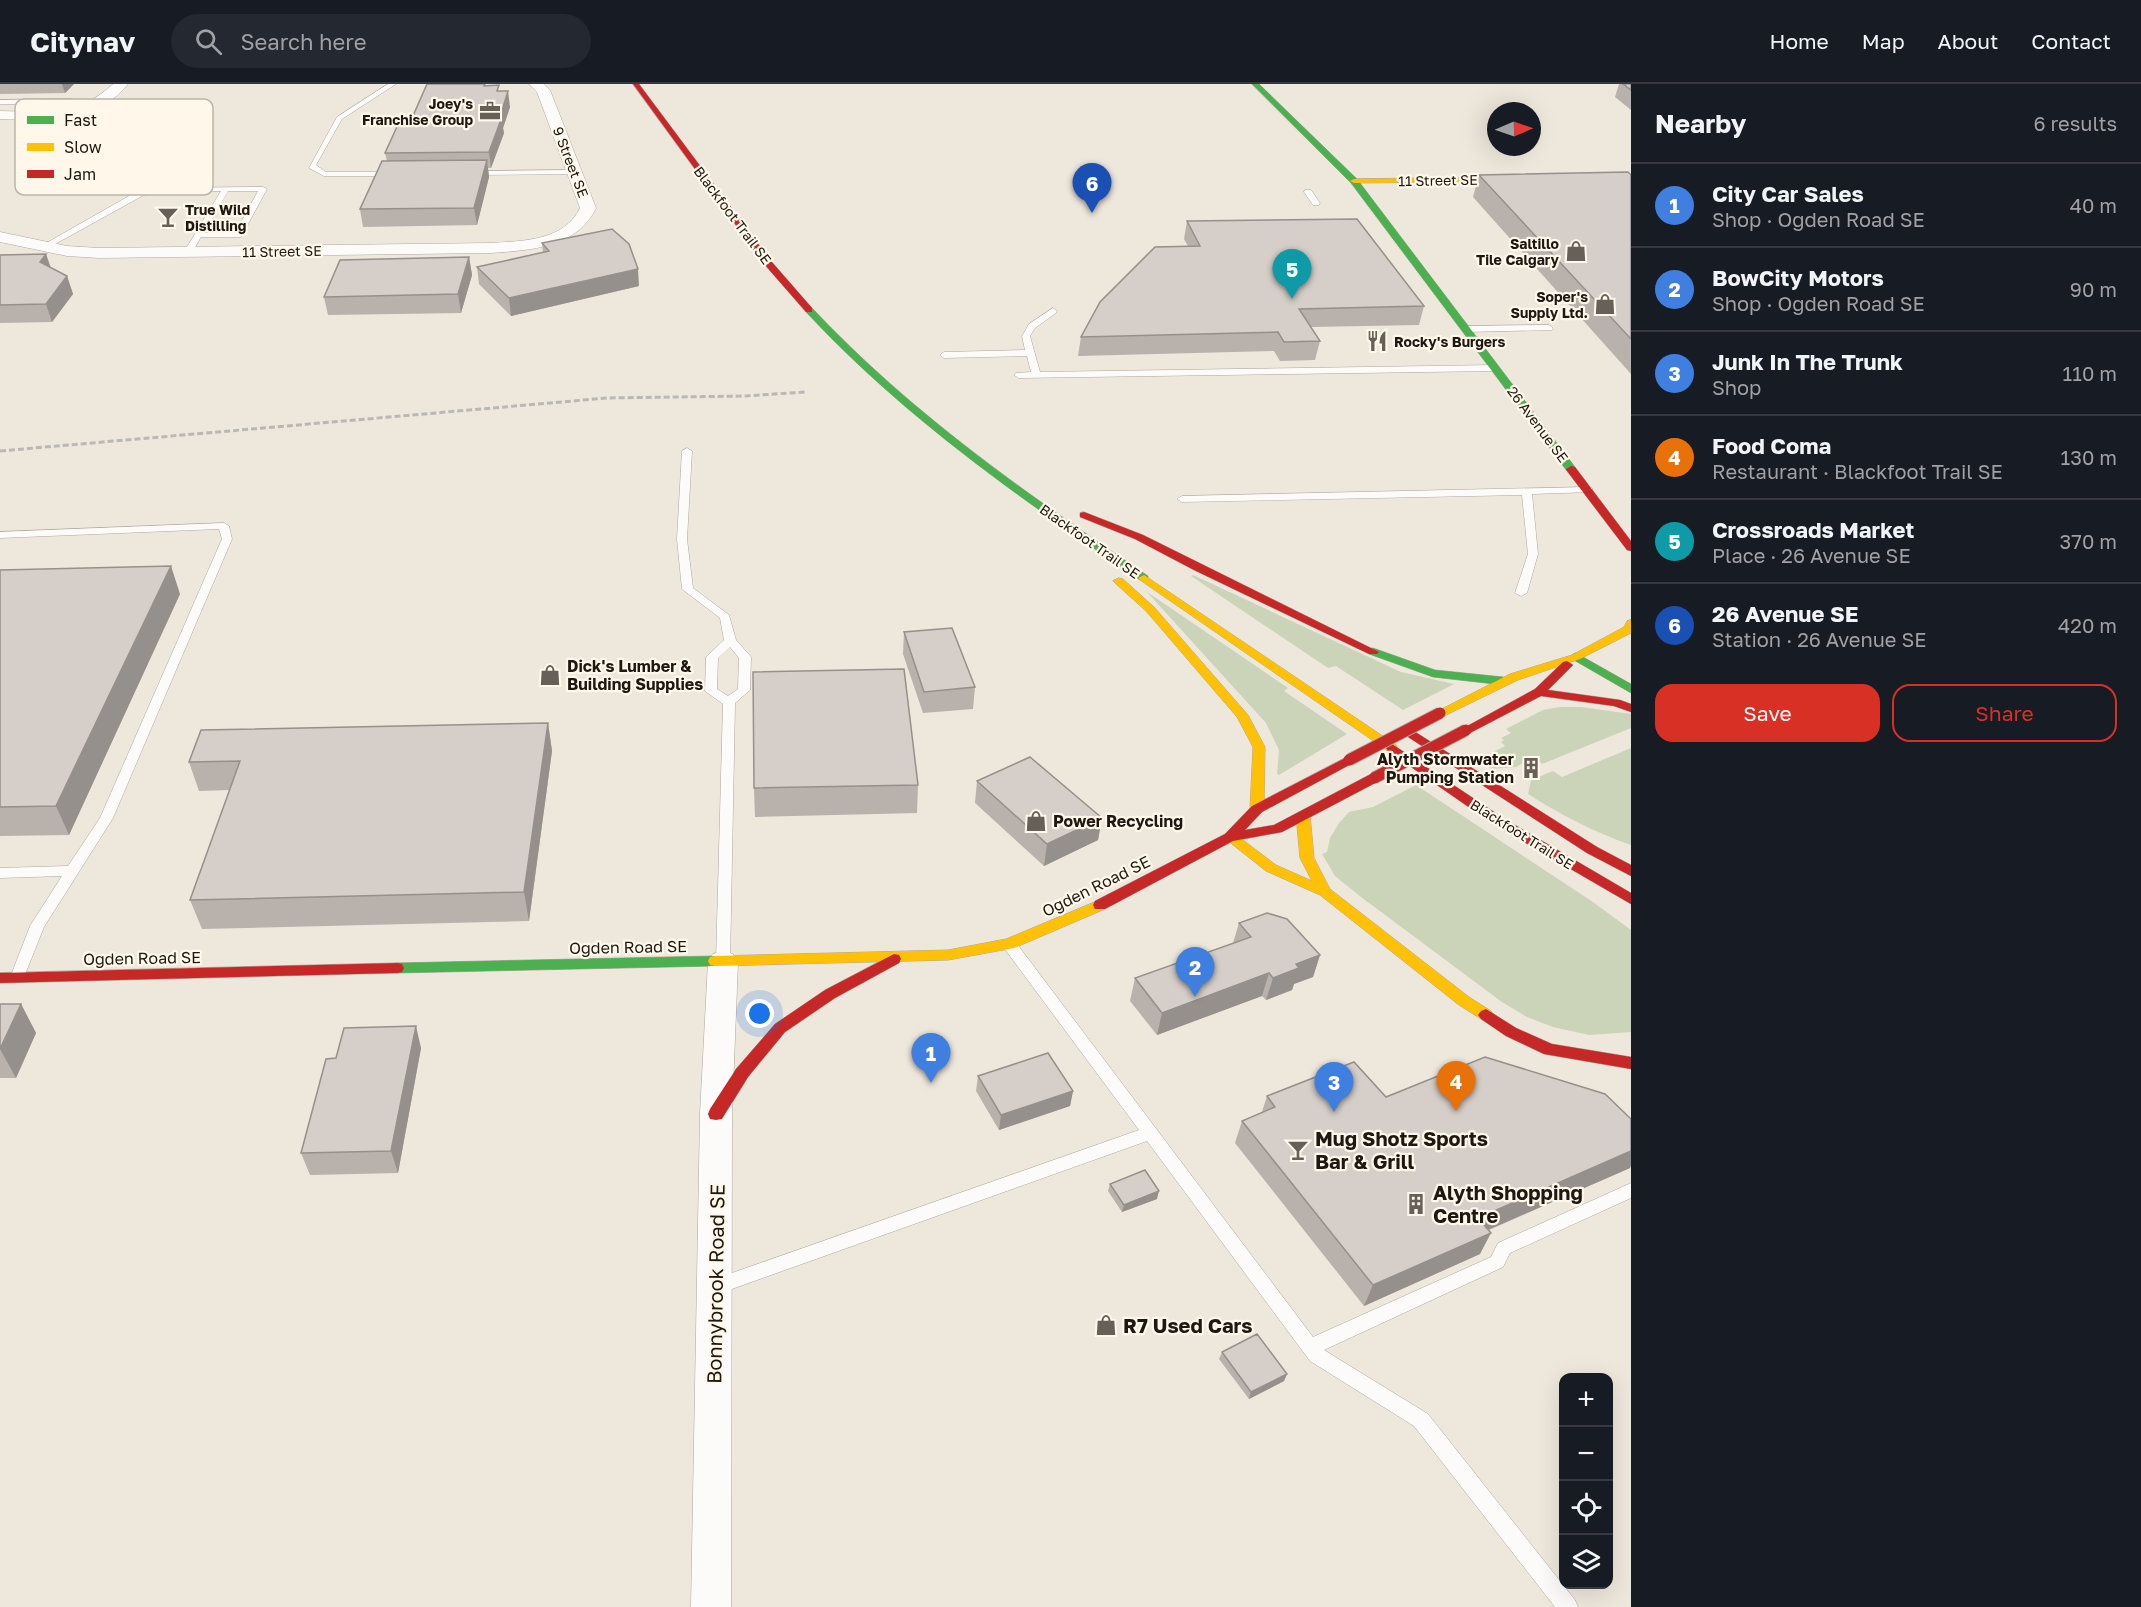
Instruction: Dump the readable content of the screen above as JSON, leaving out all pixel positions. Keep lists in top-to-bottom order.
{
  "streets": {
    "street": [
      "9 Street SE",
      "11 Street SE",
      "Blackfoot Trail SE",
      "26 Avenue SE",
      "Ogden Road SE",
      "Bonnybrook Road SE"
    ]
  },
  "crossings": [
    ["9 Street SE", "11 Street SE"],
    ["11 Street SE", "26 Avenue SE"],
    ["Blackfoot Trail SE", "Ogden Road SE"],
    ["Ogden Road SE", "Bonnybrook Road SE"]
  ],
  "places": {
    "office": ["Joey's Franchise Group"],
    "bar": ["True Wild Distilling", "Mug Shotz Sports Bar & Grill"],
    "shop": [
      "Saltillo Tile Calgary",
      "Soper's Supply Ltd.",
      "Dick's Lumber & Building Supplies",
      "Power Recycling",
      "R7 Used Cars"
    ],
    "restaurant": ["Rocky's Burgers"],
    "building": ["Alyth Stormwater Pumping Station", "Alyth Shopping Centre"]
  },
  "legend": ["Fast", "Slow", "Jam"],
  "north": "right",
  "page": {
    "header": "Citynav",
    "search": "Search here",
    "nav": [
      "Home",
      "Map",
      "About",
      "Contact"
    ],
    "heading": ["Nearby", "6 results"],
    "list": [
      {
        "mark": "1",
        "name": "City Car Sales",
        "note": "Shop · Ogden Road SE",
        "value": "40 m"
      },
      {
        "mark": "2",
        "name": "BowCity Motors",
        "note": "Shop · Ogden Road SE",
        "value": "90 m"
      },
      {
        "mark": "3",
        "name": "Junk In The Trunk",
        "note": "Shop",
        "value": "110 m"
      },
      {
        "mark": "4",
        "name": "Food Coma",
        "note": "Restaurant · Blackfoot Trail SE",
        "value": "130 m"
      },
      {
        "mark": "5",
        "name": "Crossroads Market",
        "note": "Place · 26 Avenue SE",
        "value": "370 m"
      },
      {
        "mark": "6",
        "name": "26 Avenue SE",
        "note": "Station · 26 Avenue SE",
        "value": "420 m"
      }
    ],
    "pins": [
      "6",
      "5",
      "2",
      "1",
      "4",
      "3"
    ],
    "buttons": ["Save", "Share"],
    "map_buttons": ["+", "−"]
  }
}
